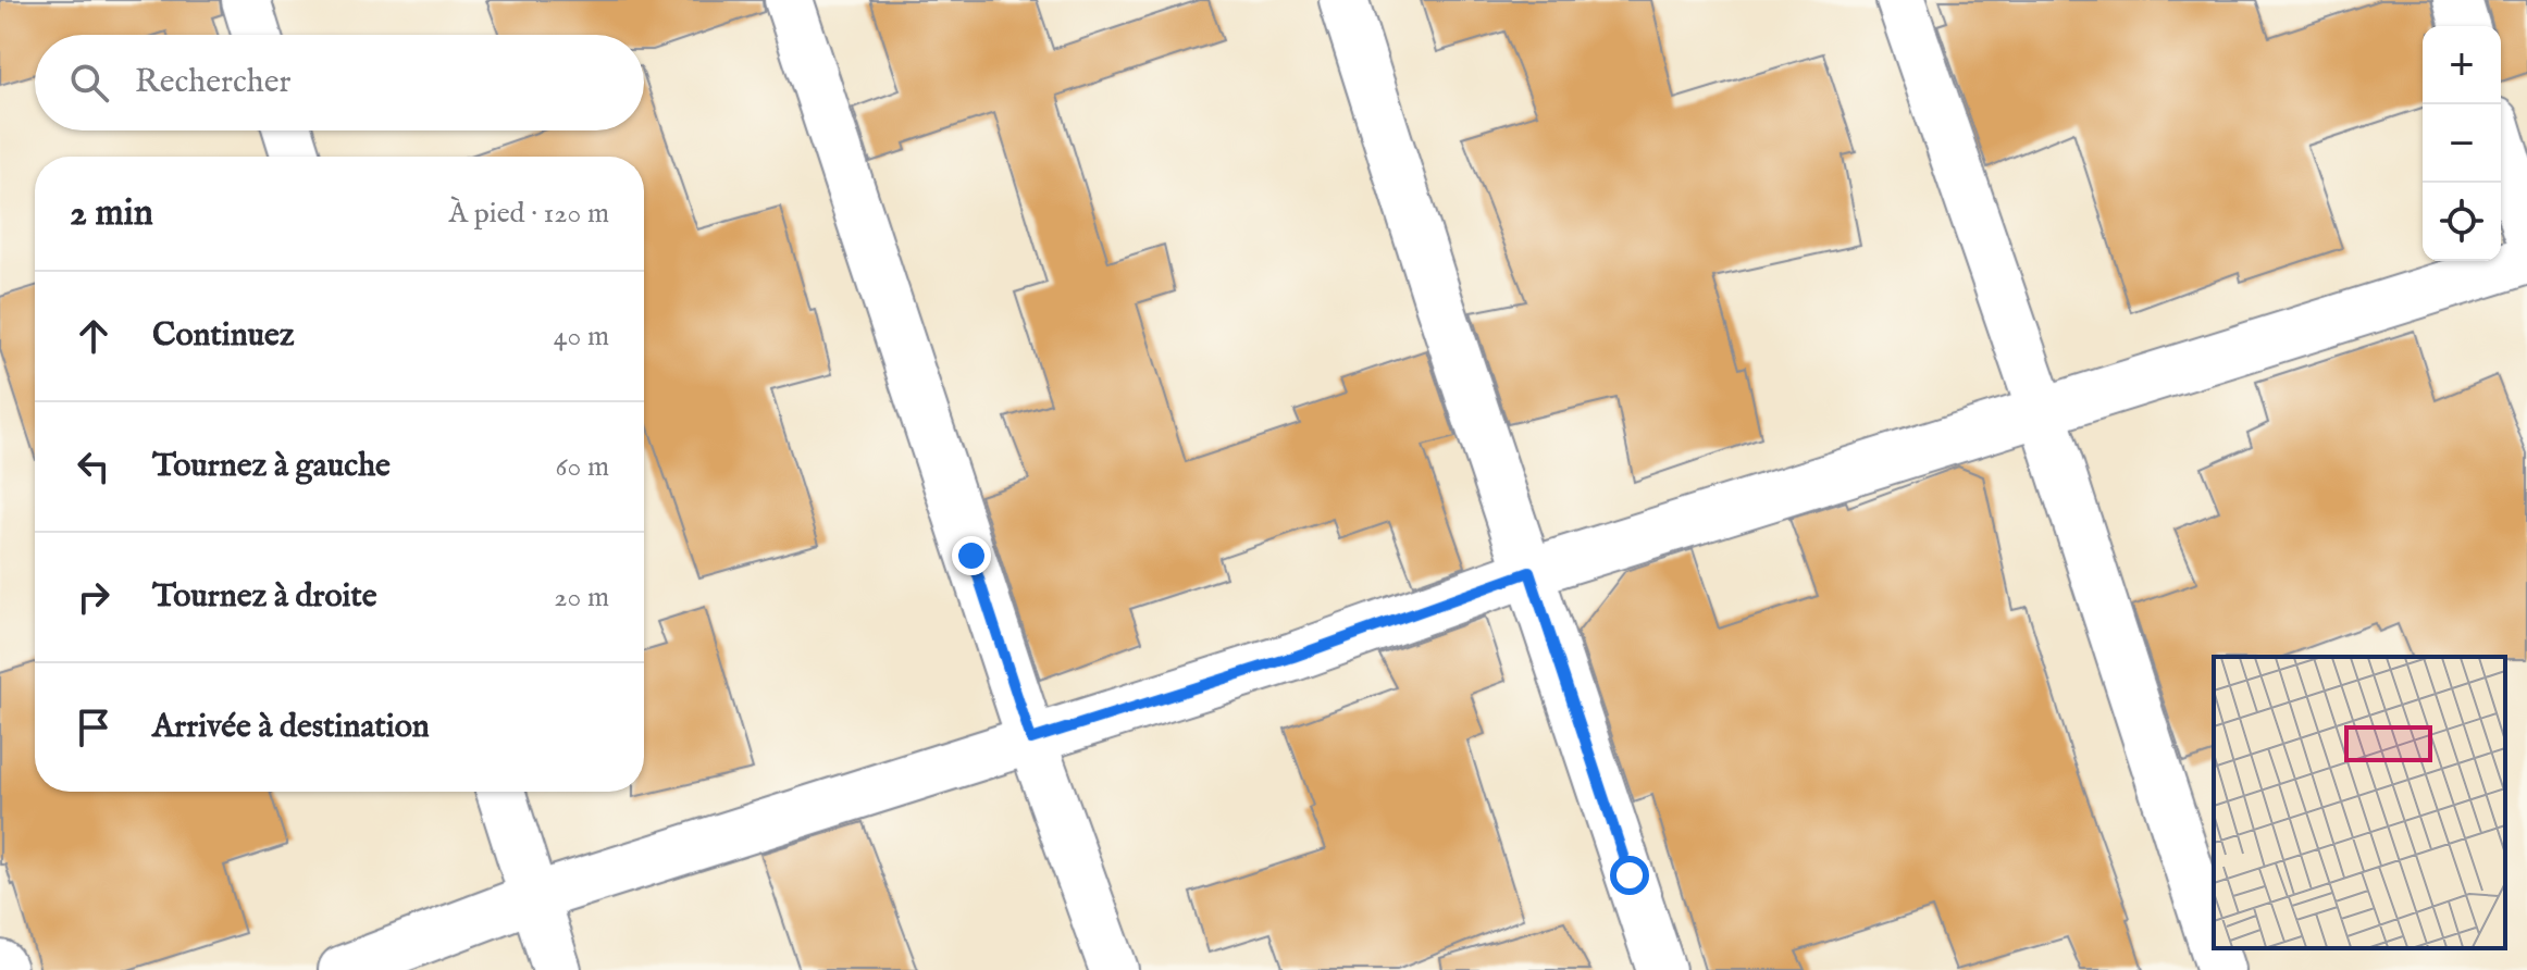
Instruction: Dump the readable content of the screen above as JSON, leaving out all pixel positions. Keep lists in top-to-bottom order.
{
  "page": {
    "map_buttons": ["+", "−"],
    "search": "Rechercher",
    "heading": ["2 min", "À pied · 120 m"],
    "list": [
      ["Continuez", "40 m"],
      ["Tournez à gauche", "60 m"],
      ["Tournez à droite", "20 m"],
      "Arrivée à destination"
    ]
  }
}
